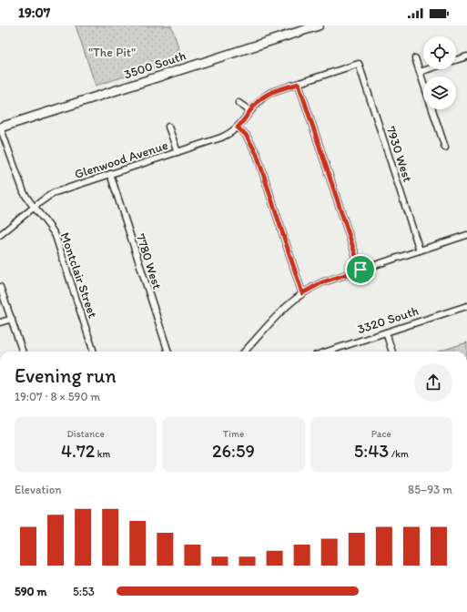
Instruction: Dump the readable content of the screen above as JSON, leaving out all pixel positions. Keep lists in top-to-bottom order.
{
  "streets": {
    "main road": ["3500 South"],
    "street": [
      "7930 West",
      "Glenwood Avenue",
      "7780 West",
      "Montclair Street",
      "3320 South"
    ]
  },
  "crossings": [
    ["3500 South", "Montclair Street"],
    ["7930 West", "Glenwood Avenue"],
    ["Glenwood Avenue", "7780 West"],
    ["Glenwood Avenue", "Montclair Street"]
  ],
  "parks": ["\"The Pit\""],
  "page": {
    "status": "19:07",
    "heading": ["Evening run", "19:07 · 8 × 590 m"],
    "stats": [
      ["Distance", "4.72 km"],
      ["Time", "26:59"],
      ["Pace", "5:43 /km"]
    ],
    "chart": ["Elevation", "85–93 m"],
    "list": [
      {
        "name": "590 m",
        "note": "5:53"
      }
    ]
  }
}
